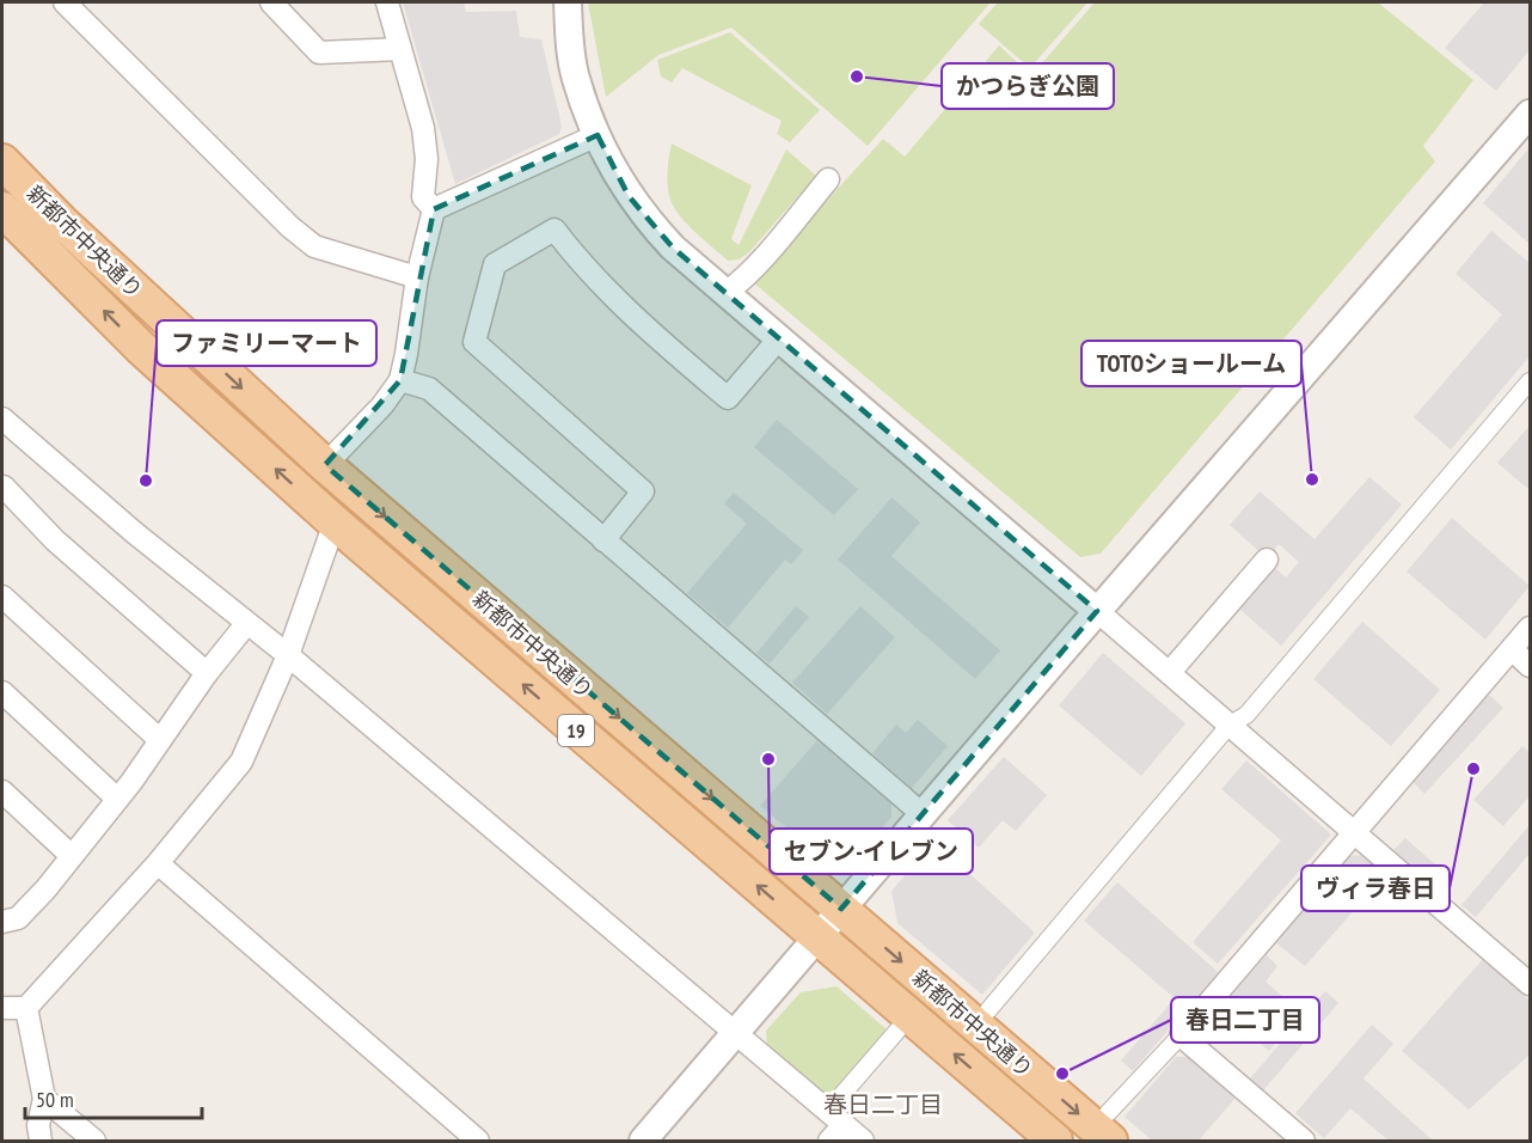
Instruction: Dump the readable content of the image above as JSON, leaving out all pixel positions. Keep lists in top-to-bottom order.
{
  "streets": {
    "main road": ["新都市中央通り", "19"]
  },
  "districts": ["春日二丁目"],
  "places": [
    "かつらぎ公園",
    "TOTOショールーム",
    "ファミリーマート",
    "セブン-イレブン",
    "ヴィラ春日",
    "春日二丁目"
  ],
  "scale_bar": "50 m"
}
